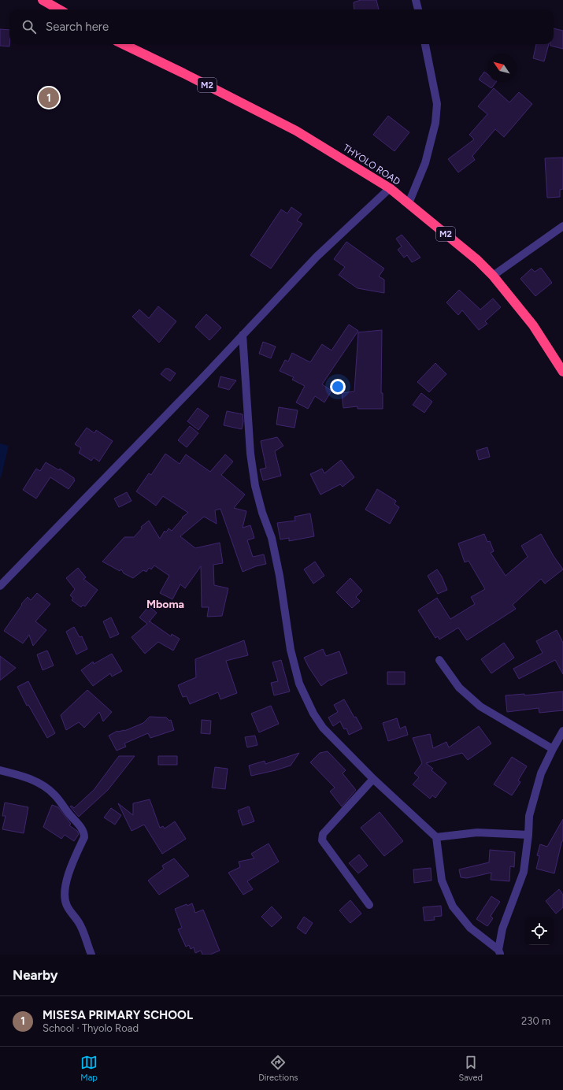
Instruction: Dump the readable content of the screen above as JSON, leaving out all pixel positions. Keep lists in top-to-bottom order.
{
  "streets": {
    "highway": ["M2", "THYOLO ROAD"]
  },
  "districts": ["Mboma"],
  "north": "top left",
  "page": {
    "search": "Search here",
    "pins": "1",
    "heading": "Nearby",
    "list": [
      {
        "mark": "1",
        "name": "MISESA PRIMARY SCHOOL",
        "note": "School · Thyolo Road",
        "value": "230 m"
      }
    ],
    "nav": ["Map", "Directions", "Saved"]
  }
}
